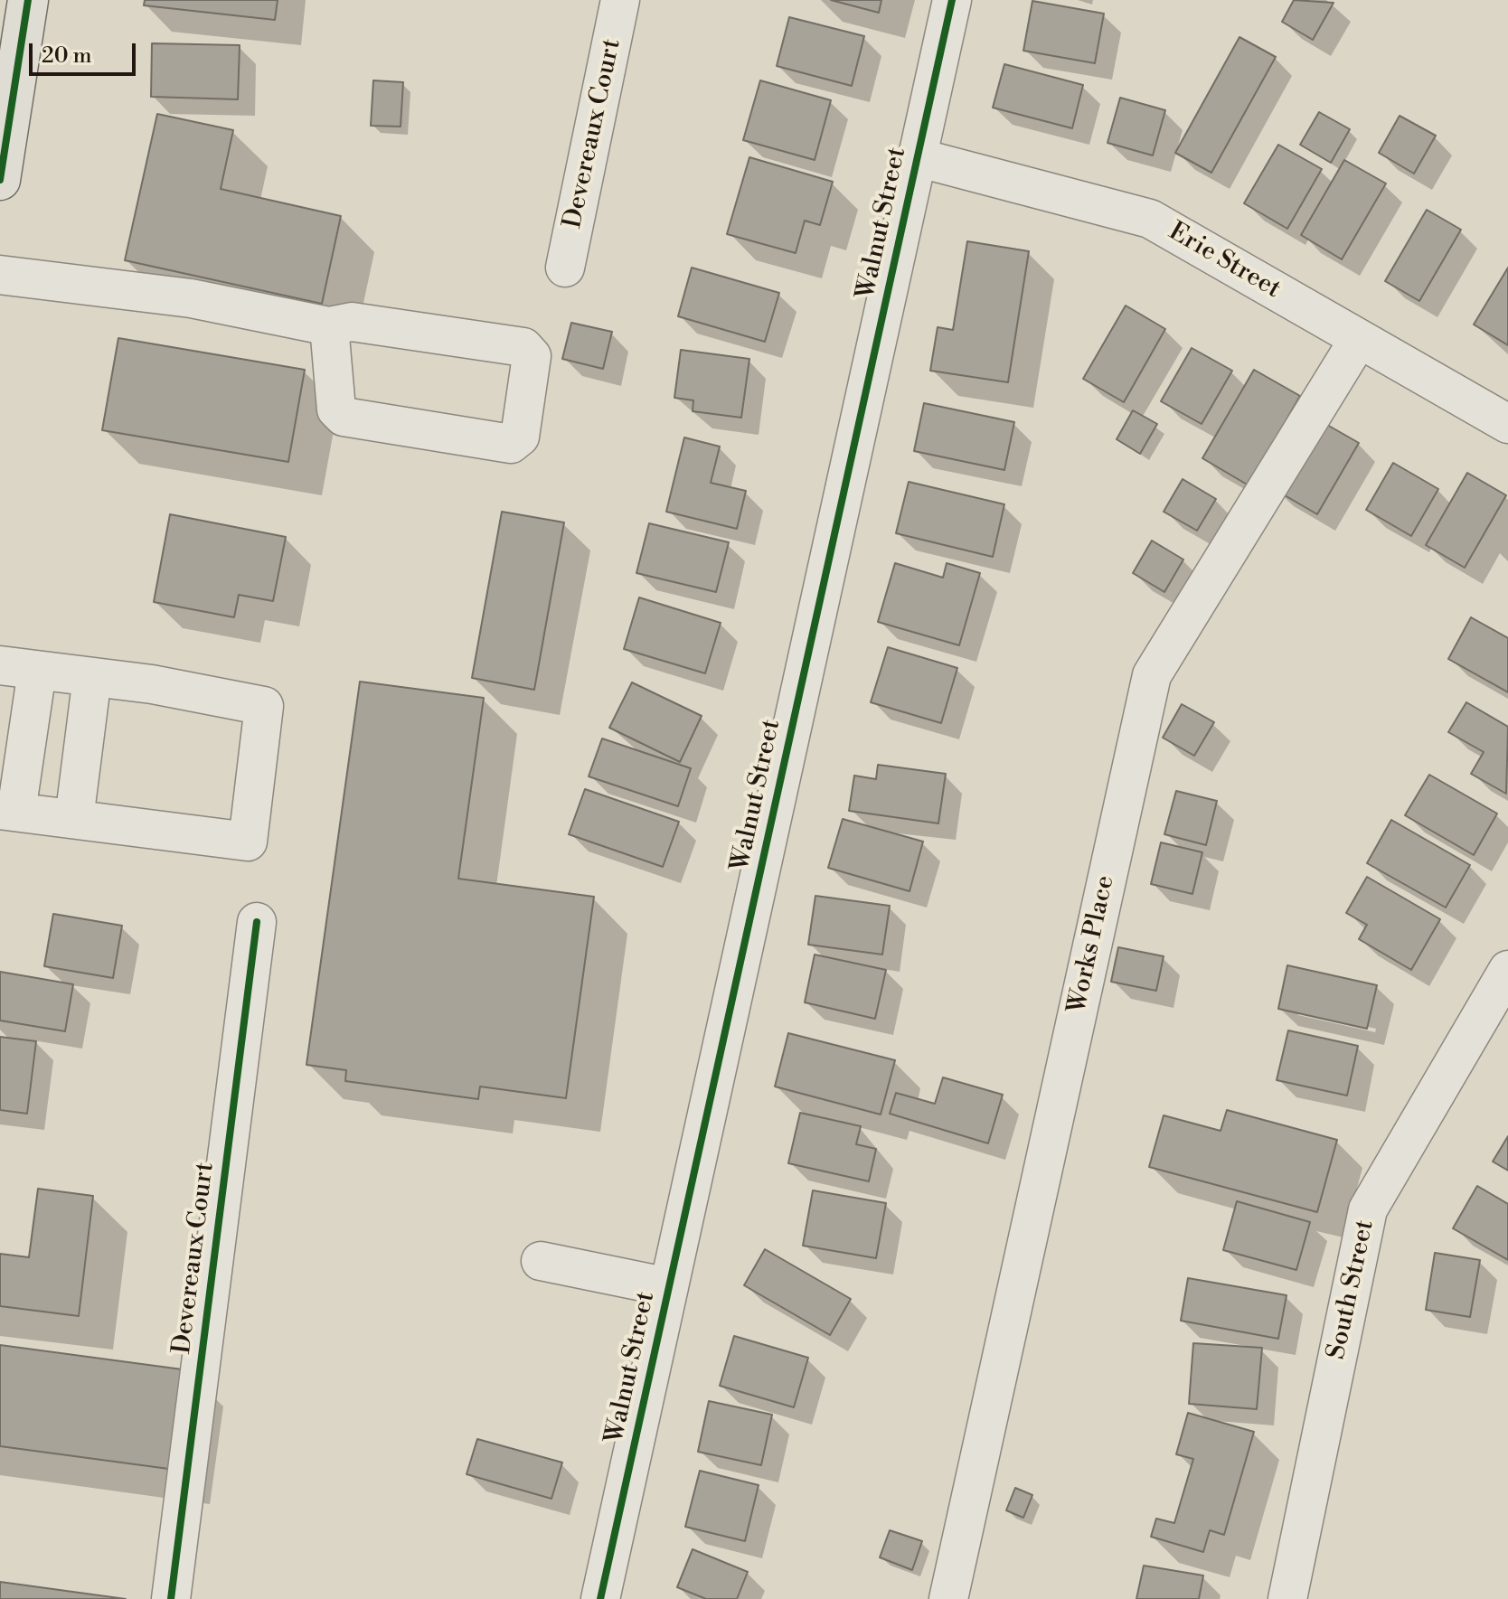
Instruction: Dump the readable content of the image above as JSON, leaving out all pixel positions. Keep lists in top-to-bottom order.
{
  "streets": {
    "street": [
      "Devereaux Court",
      "Walnut Street",
      "Erie Street",
      "Works Place",
      "South Street"
    ]
  },
  "crossings": [
    ["Walnut Street", "Erie Street"],
    ["Erie Street", "Works Place"]
  ],
  "scale_bar": "20 m"
}
